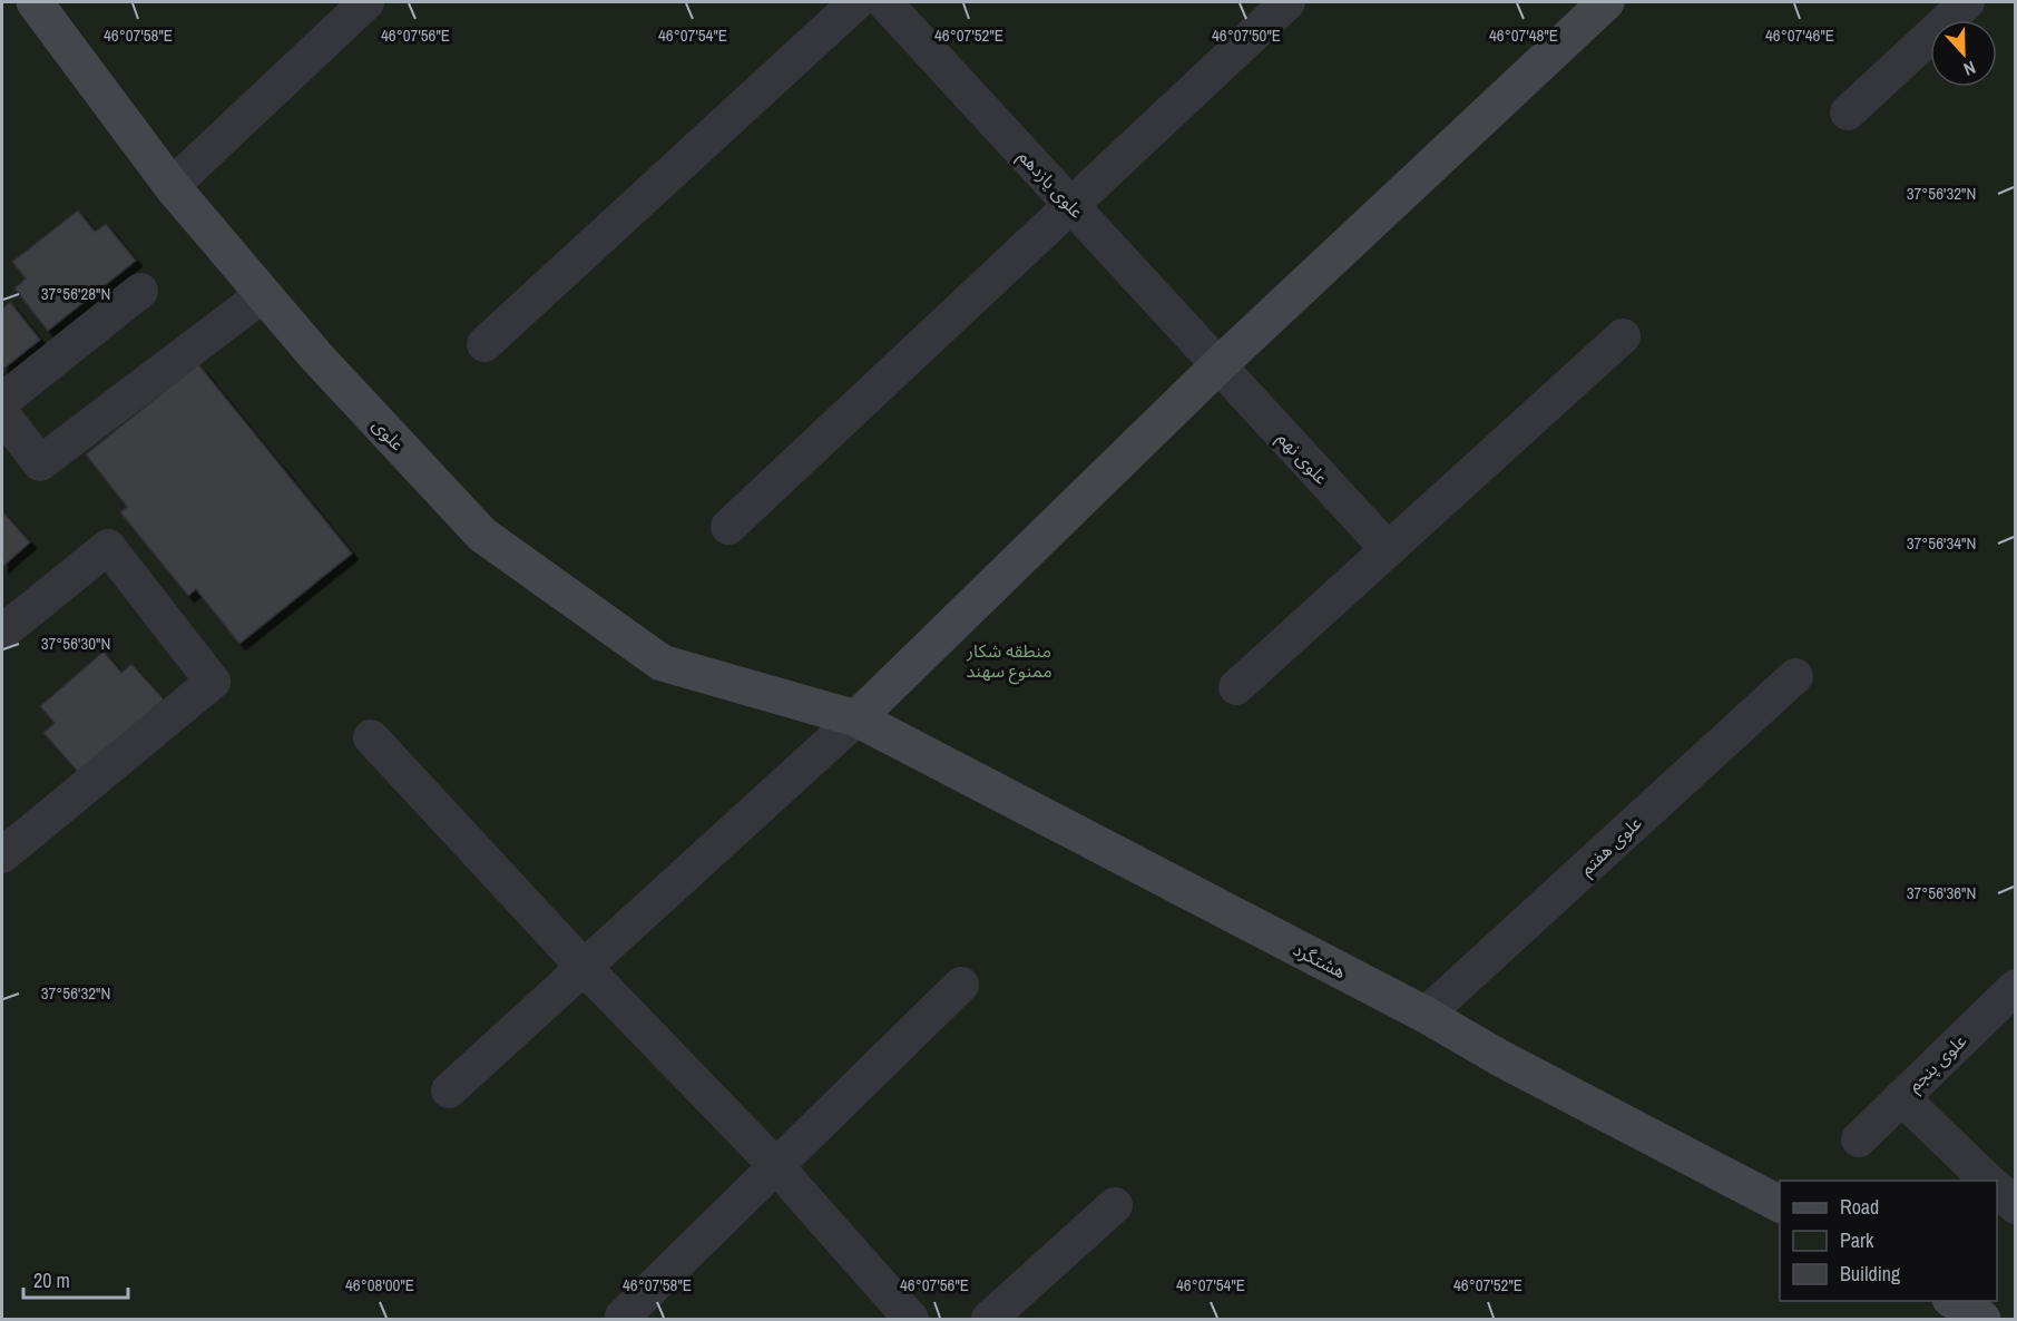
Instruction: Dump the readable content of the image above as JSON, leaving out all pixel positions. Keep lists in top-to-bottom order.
{
  "streets": {
    "street": [
      "علوی یازدهم",
      "علوی",
      "علوی نهم",
      "علوی هفتم",
      "هشتگرد",
      "علوی پنجم"
    ]
  },
  "crossings": [
    ["علوی یازدهم", "علوی نهم"],
    ["علوی", "هشتگرد"],
    ["علوی هفتم", "هشتگرد"]
  ],
  "parks": ["منطقه شکار ممنوع سهند"],
  "legend": ["Road", "Park", "Building"],
  "scale_bar": "20 m",
  "north": "bottom",
  "coordinates": [
    "46°07'58\"E",
    "46°07'56\"E",
    "46°07'54\"E",
    "46°07'52\"E",
    "46°07'50\"E",
    "46°07'48\"E",
    "46°07'46\"E",
    "37°56'32\"N",
    "37°56'28\"N",
    "37°56'34\"N",
    "37°56'30\"N",
    "37°56'36\"N",
    "46°08'00\"E"
  ]
}
